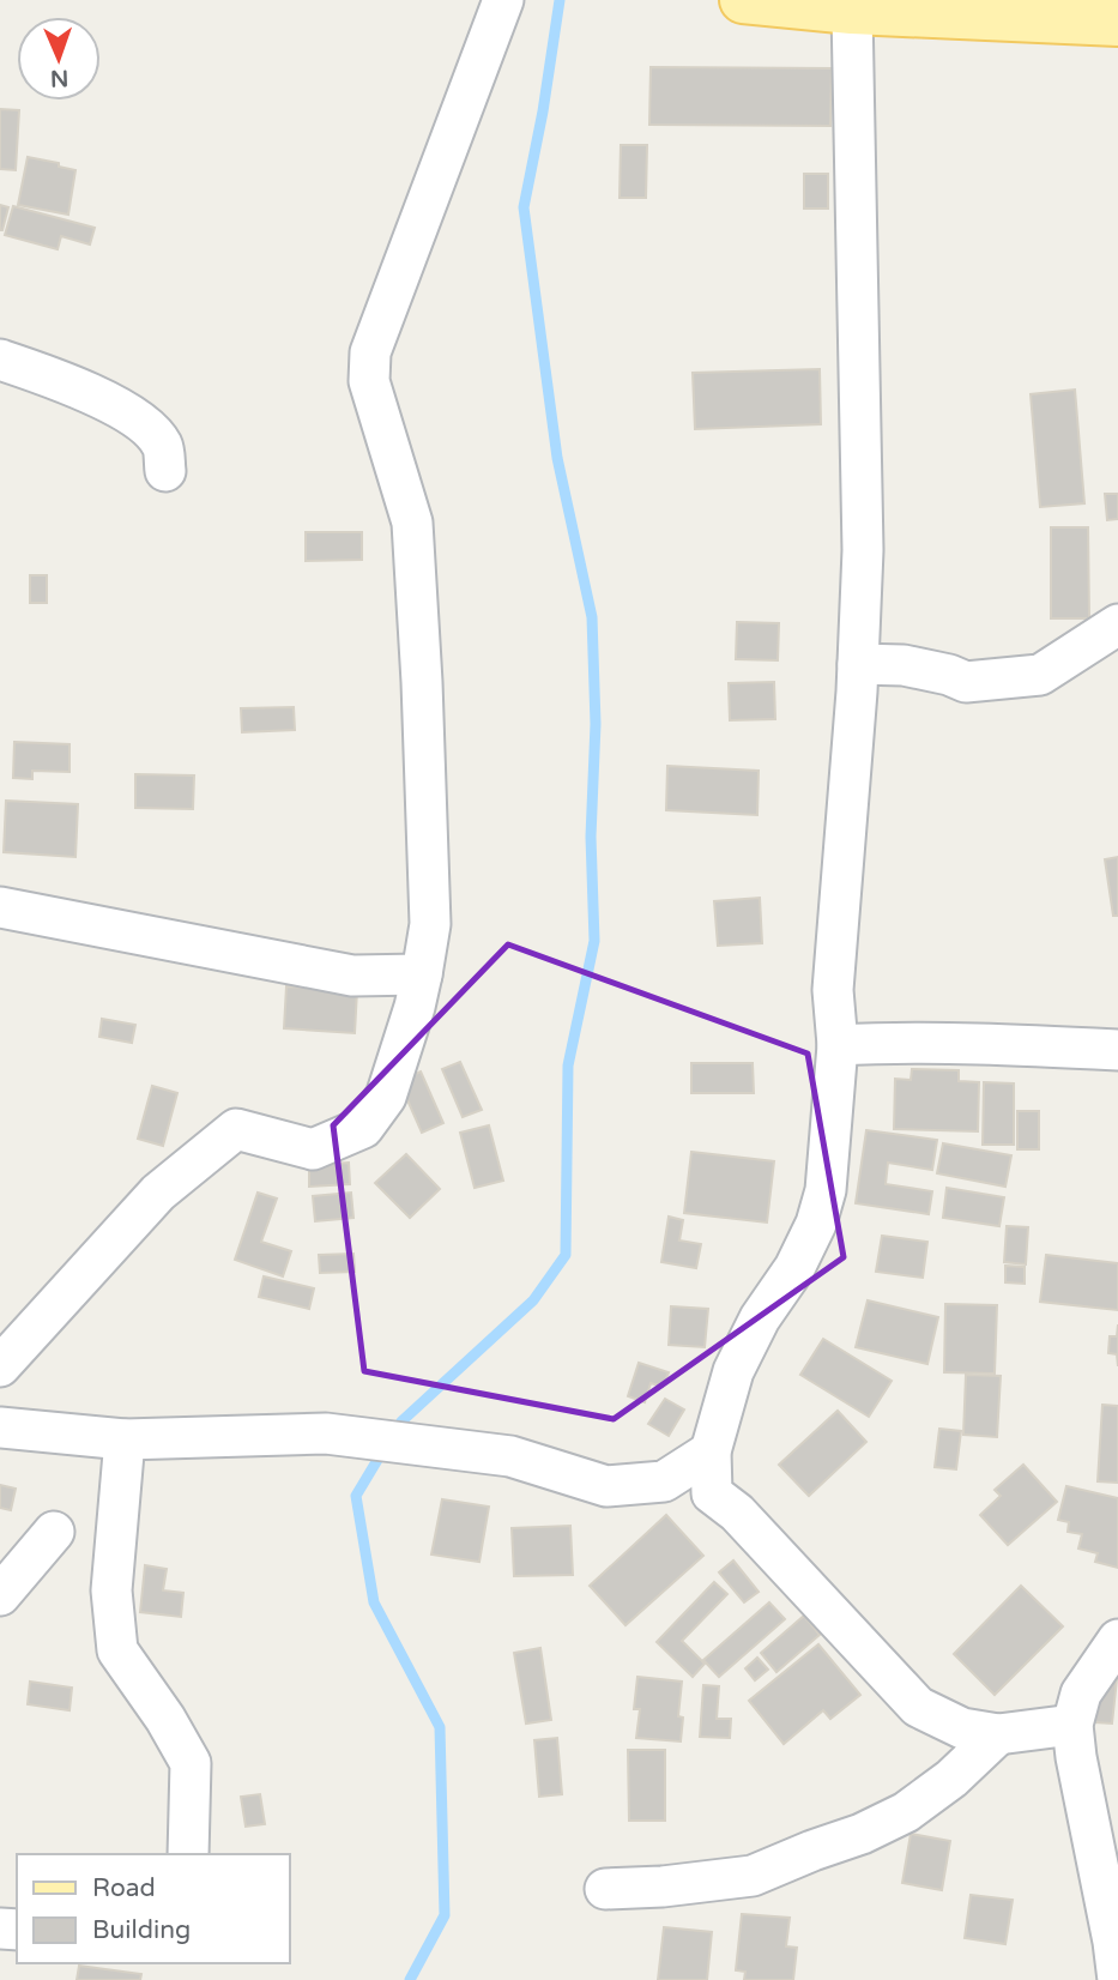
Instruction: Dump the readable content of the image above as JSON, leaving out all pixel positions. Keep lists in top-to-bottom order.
{
  "legend": ["Road", "Building"],
  "north": "bottom"
}
